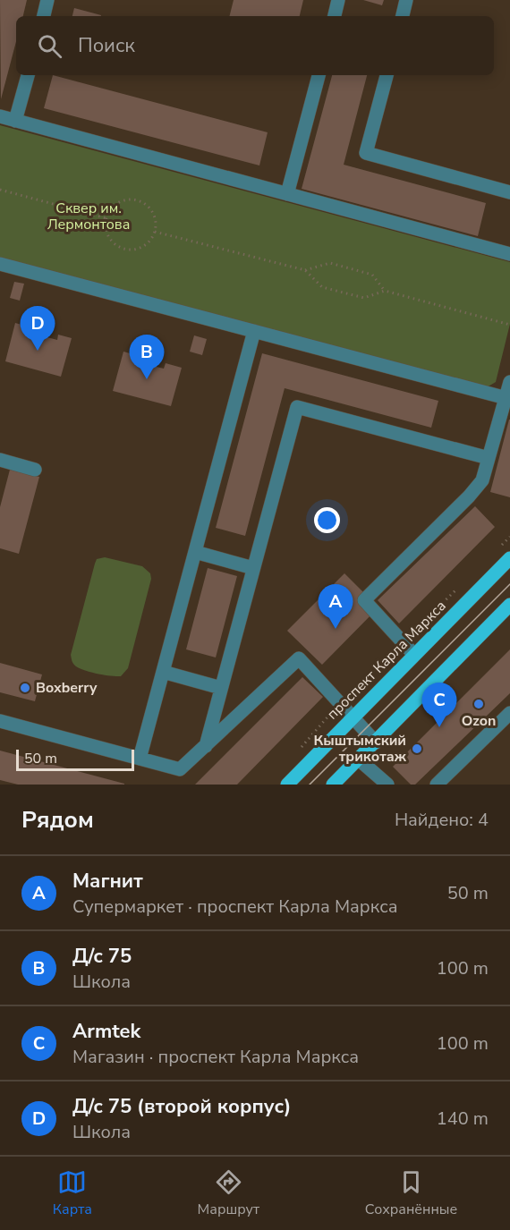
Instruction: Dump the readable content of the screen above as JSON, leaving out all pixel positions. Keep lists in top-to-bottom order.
{
  "streets": {
    "main road": ["проспект Карла Маркса"]
  },
  "parks": ["Сквер им. Лермонтова"],
  "places": ["Boxberry", "Ozon", "Кыштымский трикотаж"],
  "scale_bar": "50 m",
  "page": {
    "search": "Поиск",
    "pins": [
      "D",
      "B",
      "A",
      "C"
    ],
    "scale": "50 m",
    "heading": ["Рядом", "Найдено: 4"],
    "list": [
      {
        "mark": "A",
        "name": "Магнит",
        "note": "Супермаркет · проспект Карла Маркса",
        "value": "50 m"
      },
      {
        "mark": "B",
        "name": "Д/с 75",
        "note": "Школа",
        "value": "100 m"
      },
      {
        "mark": "C",
        "name": "Armtek",
        "note": "Магазин · проспект Карла Маркса",
        "value": "100 m"
      },
      {
        "mark": "D",
        "name": "Д/с 75 (второй корпус)",
        "note": "Школа",
        "value": "140 m"
      }
    ],
    "nav": ["Карта", "Маршрут", "Сохранённые"]
  }
}
